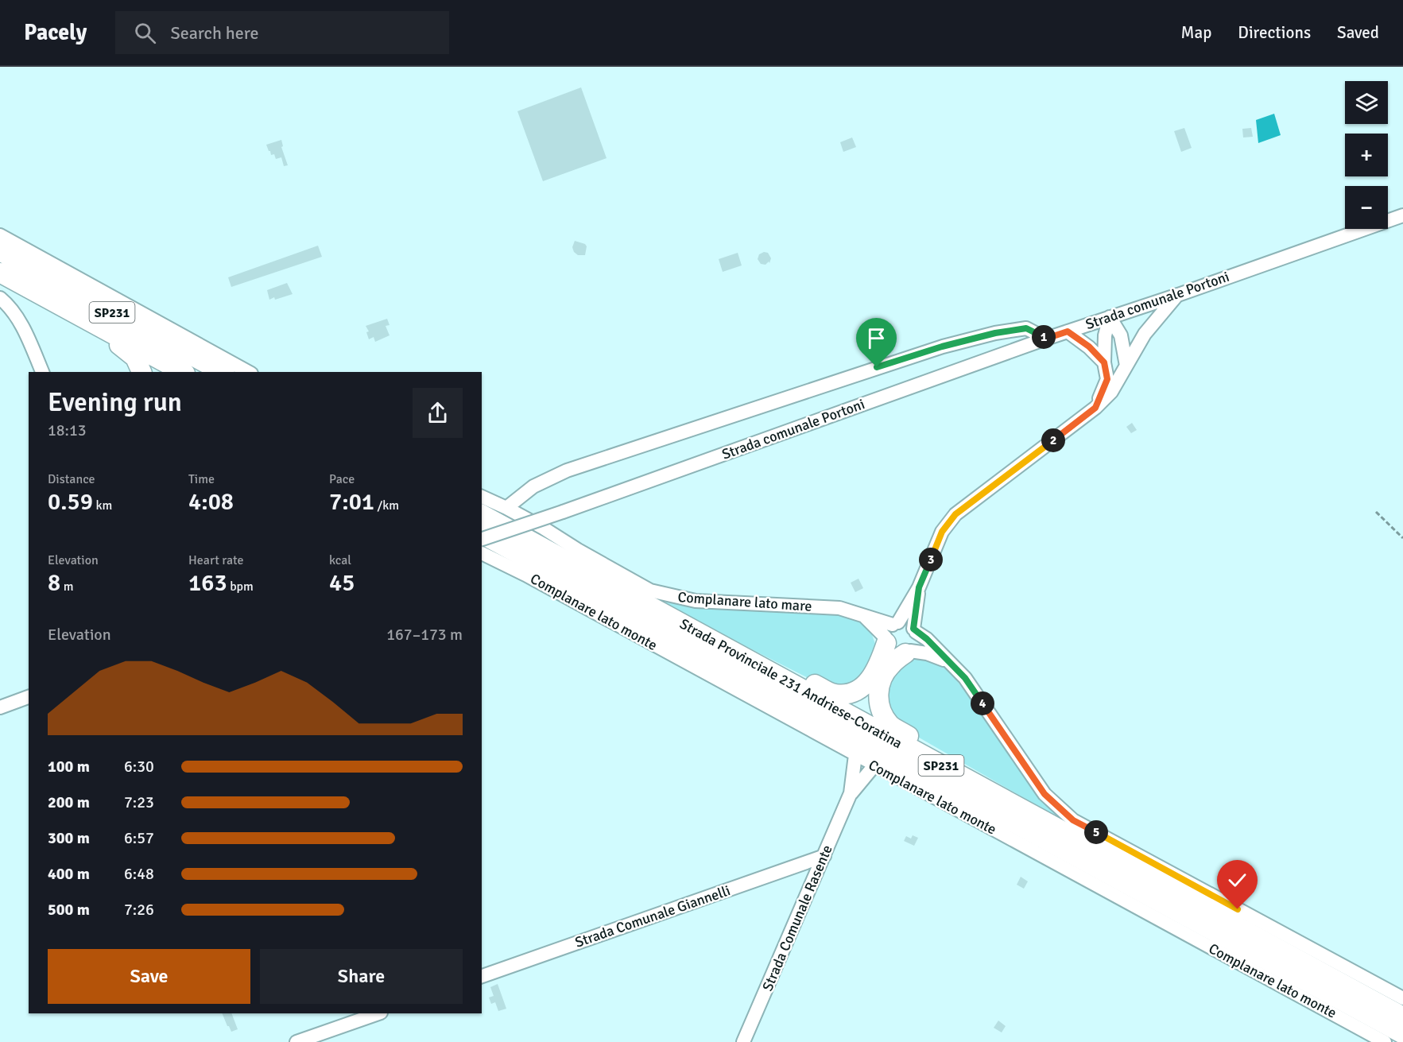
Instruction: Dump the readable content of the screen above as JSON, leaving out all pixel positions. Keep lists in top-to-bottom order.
{
  "streets": {
    "highway": ["SP231", "Strada Provinciale 231 Andriese-Coratina"],
    "street": [
      "Strada comunale Portoni",
      "Complanare lato mare",
      "Complanare lato monte",
      "Strada Comunale Giannelli",
      "Strada Comunale Rasente"
    ]
  },
  "crossings": [
    ["Strada Comunale Giannelli", "Strada Comunale Rasente"]
  ],
  "page": {
    "header": "Pacely",
    "search": "Search here",
    "nav": ["Map", "Directions", "Saved"],
    "map_buttons": ["+", "−"],
    "pins": [
      "1",
      "2",
      "3",
      "4",
      "5"
    ],
    "heading": ["Evening run", "18:13"],
    "stats": [
      ["Distance", "0.59 km"],
      ["Time", "4:08"],
      ["Pace", "7:01 /km"],
      ["Elevation", "8 m"],
      ["Heart rate", "163 bpm"],
      ["kcal", "45"]
    ],
    "chart": ["Elevation", "167–173 m"],
    "list": [
      {
        "name": "100 m",
        "note": "6:30"
      },
      {
        "name": "200 m",
        "note": "7:23"
      },
      {
        "name": "300 m",
        "note": "6:57"
      },
      {
        "name": "400 m",
        "note": "6:48"
      },
      {
        "name": "500 m",
        "note": "7:26"
      }
    ],
    "buttons": ["Save", "Share"]
  }
}
